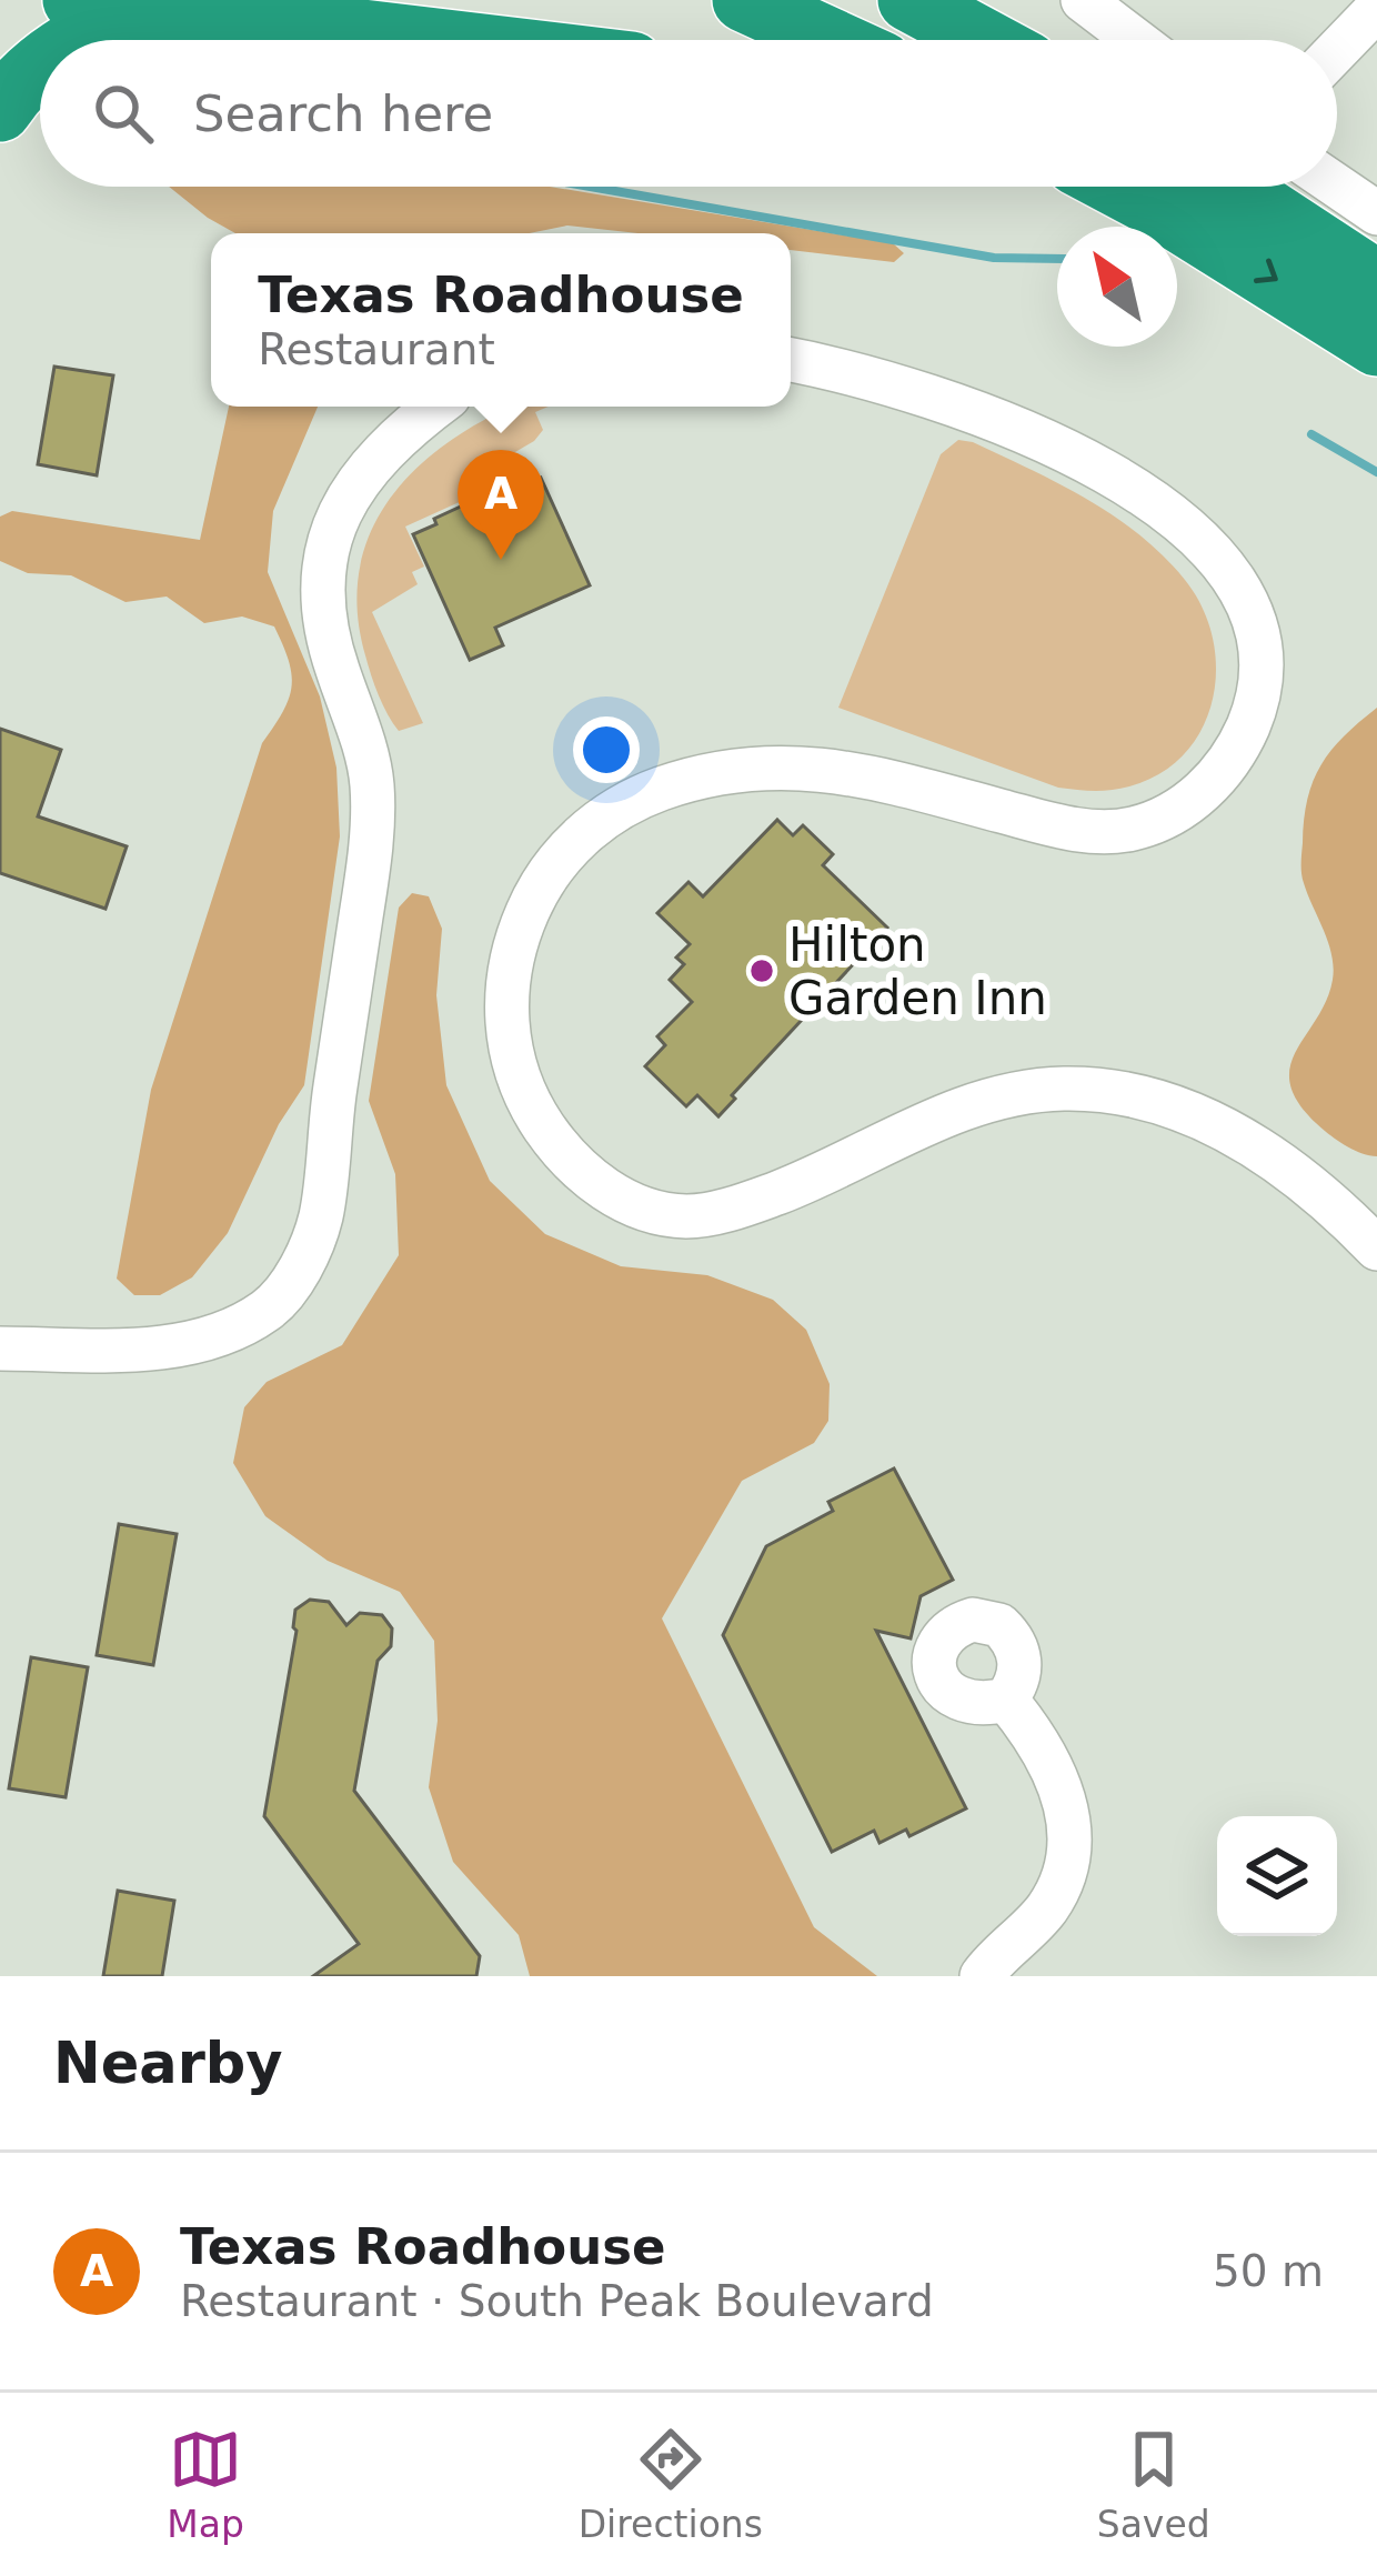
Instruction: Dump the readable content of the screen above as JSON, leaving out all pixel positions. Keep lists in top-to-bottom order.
{
  "places": ["Hilton Garden Inn"],
  "north": "top left",
  "page": {
    "search": "Search here",
    "popup": ["Texas Roadhouse", "Restaurant"],
    "pins": "A",
    "heading": "Nearby",
    "list": [
      {
        "mark": "A",
        "name": "Texas Roadhouse",
        "note": "Restaurant · South Peak Boulevard",
        "value": "50 m"
      }
    ],
    "nav": ["Map", "Directions", "Saved"]
  }
}
